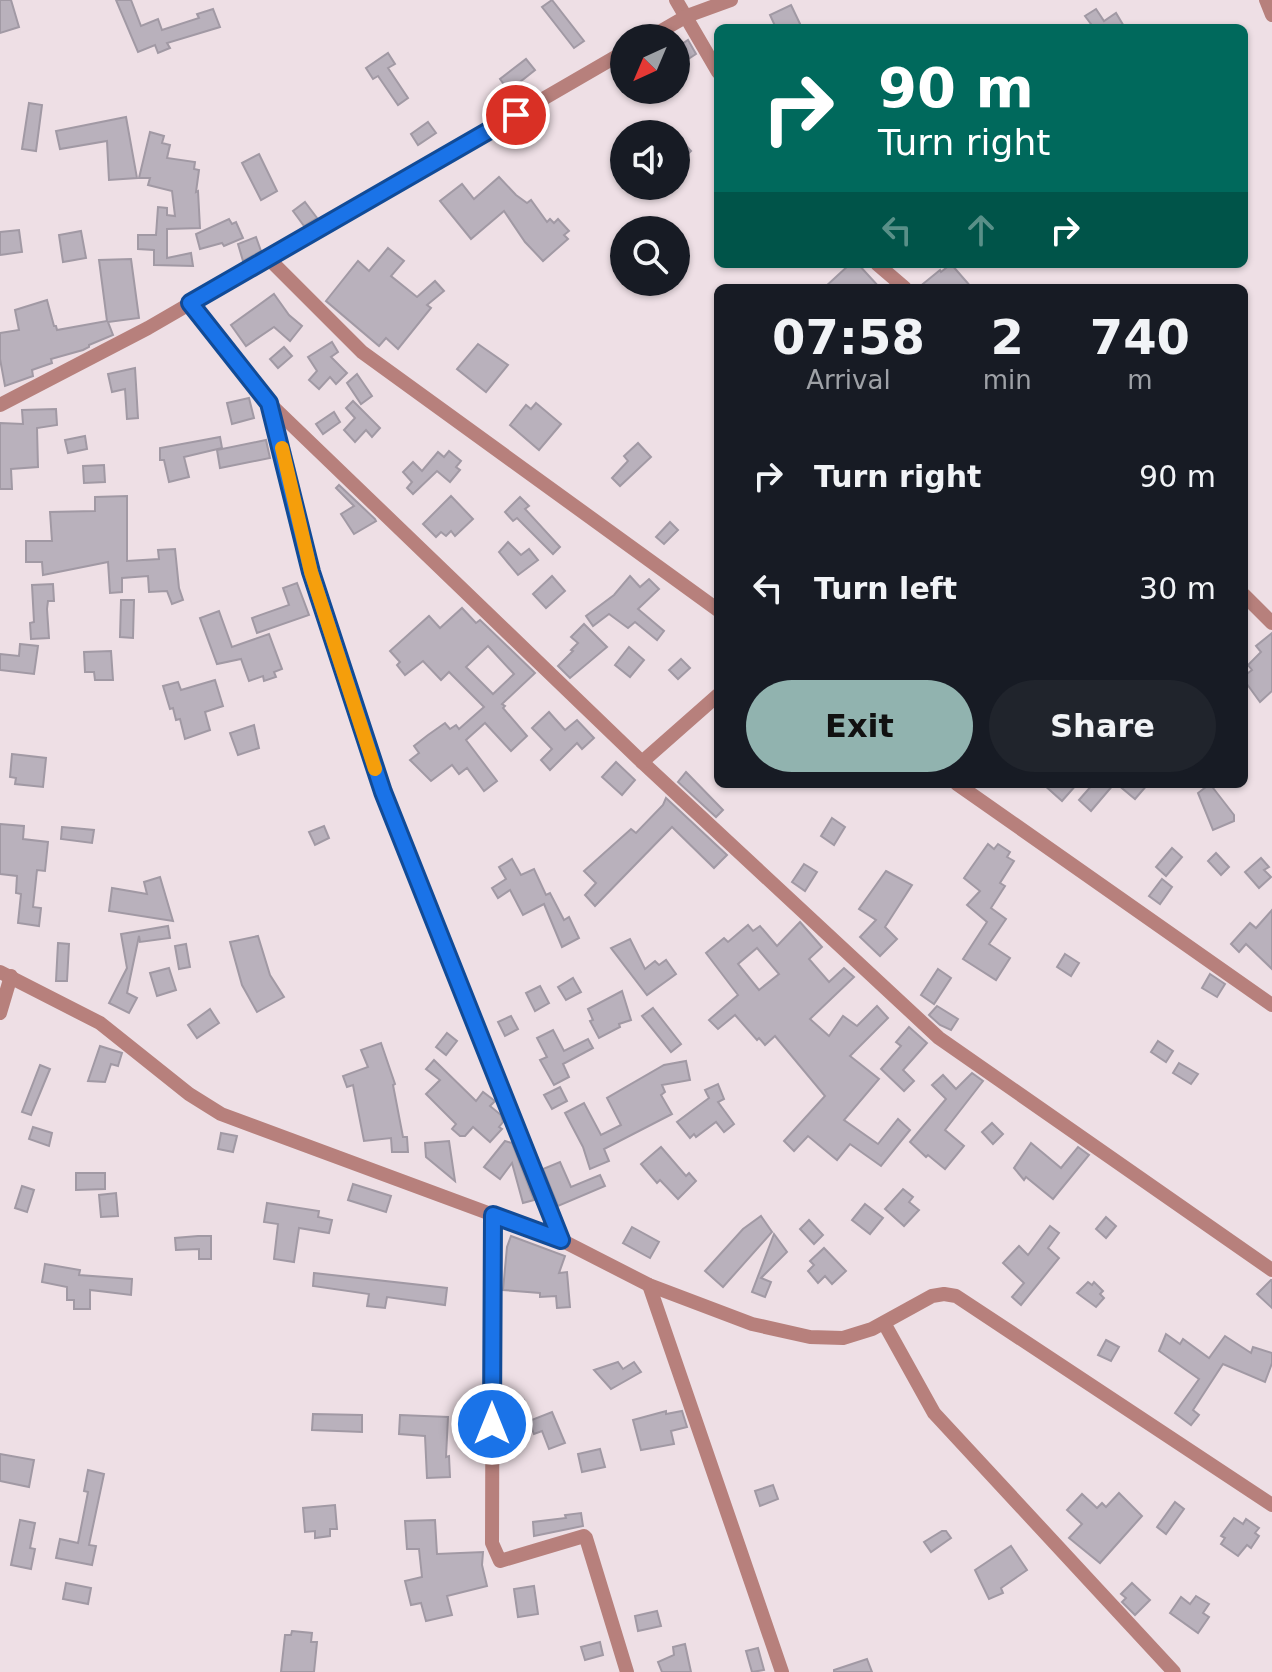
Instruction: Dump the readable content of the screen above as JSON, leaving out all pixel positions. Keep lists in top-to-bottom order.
{
  "north": "bottom left",
  "page": {
    "turn": ["90 m", "Turn right"],
    "eta": [
      "07:58",
      "Arrival",
      "2",
      "min",
      "740",
      "m"
    ],
    "list": [
      {
        "name": "Turn right",
        "value": "90 m"
      },
      {
        "name": "Turn left",
        "value": "30 m"
      }
    ],
    "buttons": ["Exit", "Share"]
  }
}
